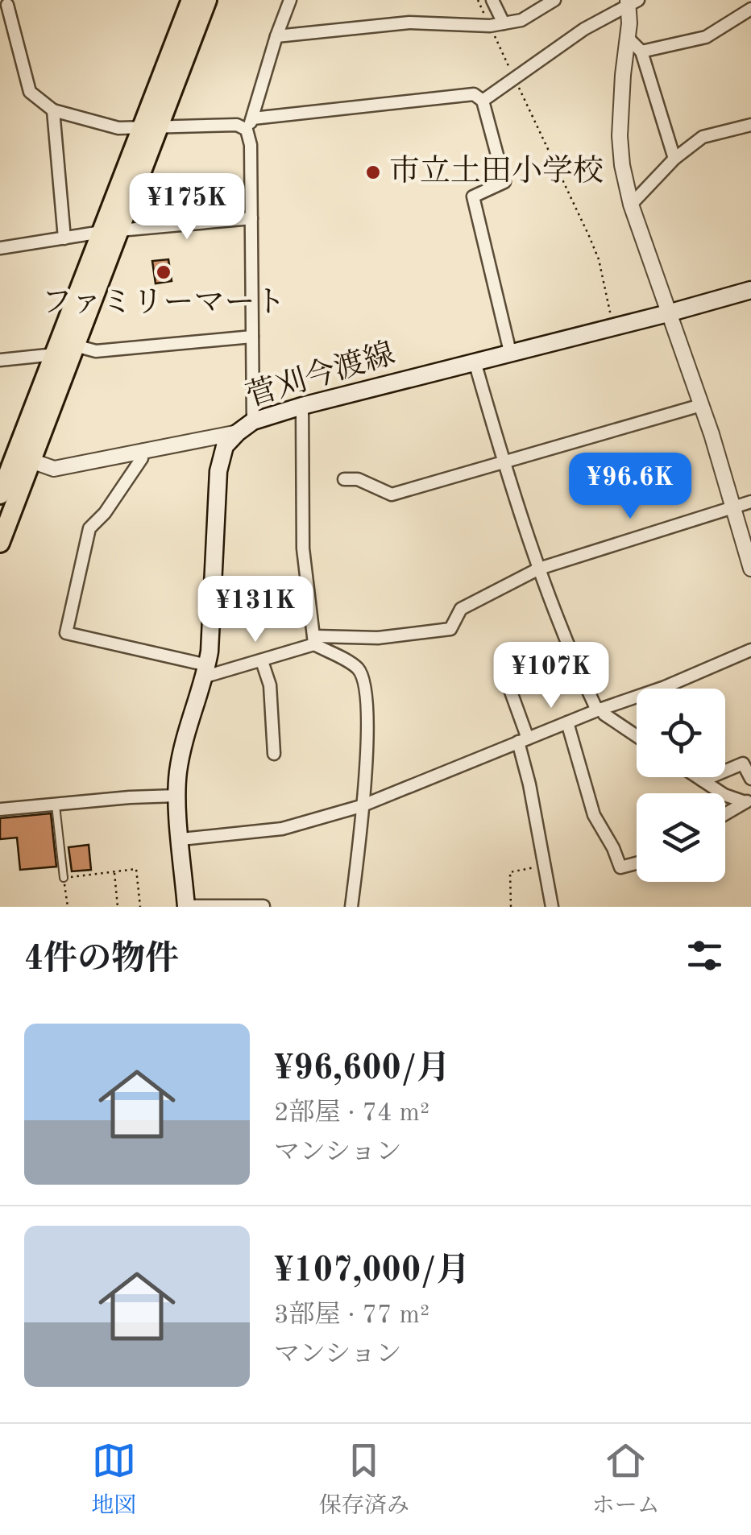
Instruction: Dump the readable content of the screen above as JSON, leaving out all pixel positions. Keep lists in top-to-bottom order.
{
  "streets": {
    "main road": ["菅刈今渡線"]
  },
  "places": ["市立土田小学校", "ファミリーマート"],
  "page": {
    "price": [
      "¥175K",
      "¥96.6K",
      "¥131K",
      "¥107K"
    ],
    "heading": "4件の物件",
    "list": [
      {
        "name": "¥96,600/月",
        "note": "2部屋 · 74 m² · マンション"
      },
      {
        "name": "¥107,000/月",
        "note": "3部屋 · 77 m² · マンション"
      }
    ],
    "tabs": ["地図", "保存済み", "ホーム"]
  }
}
